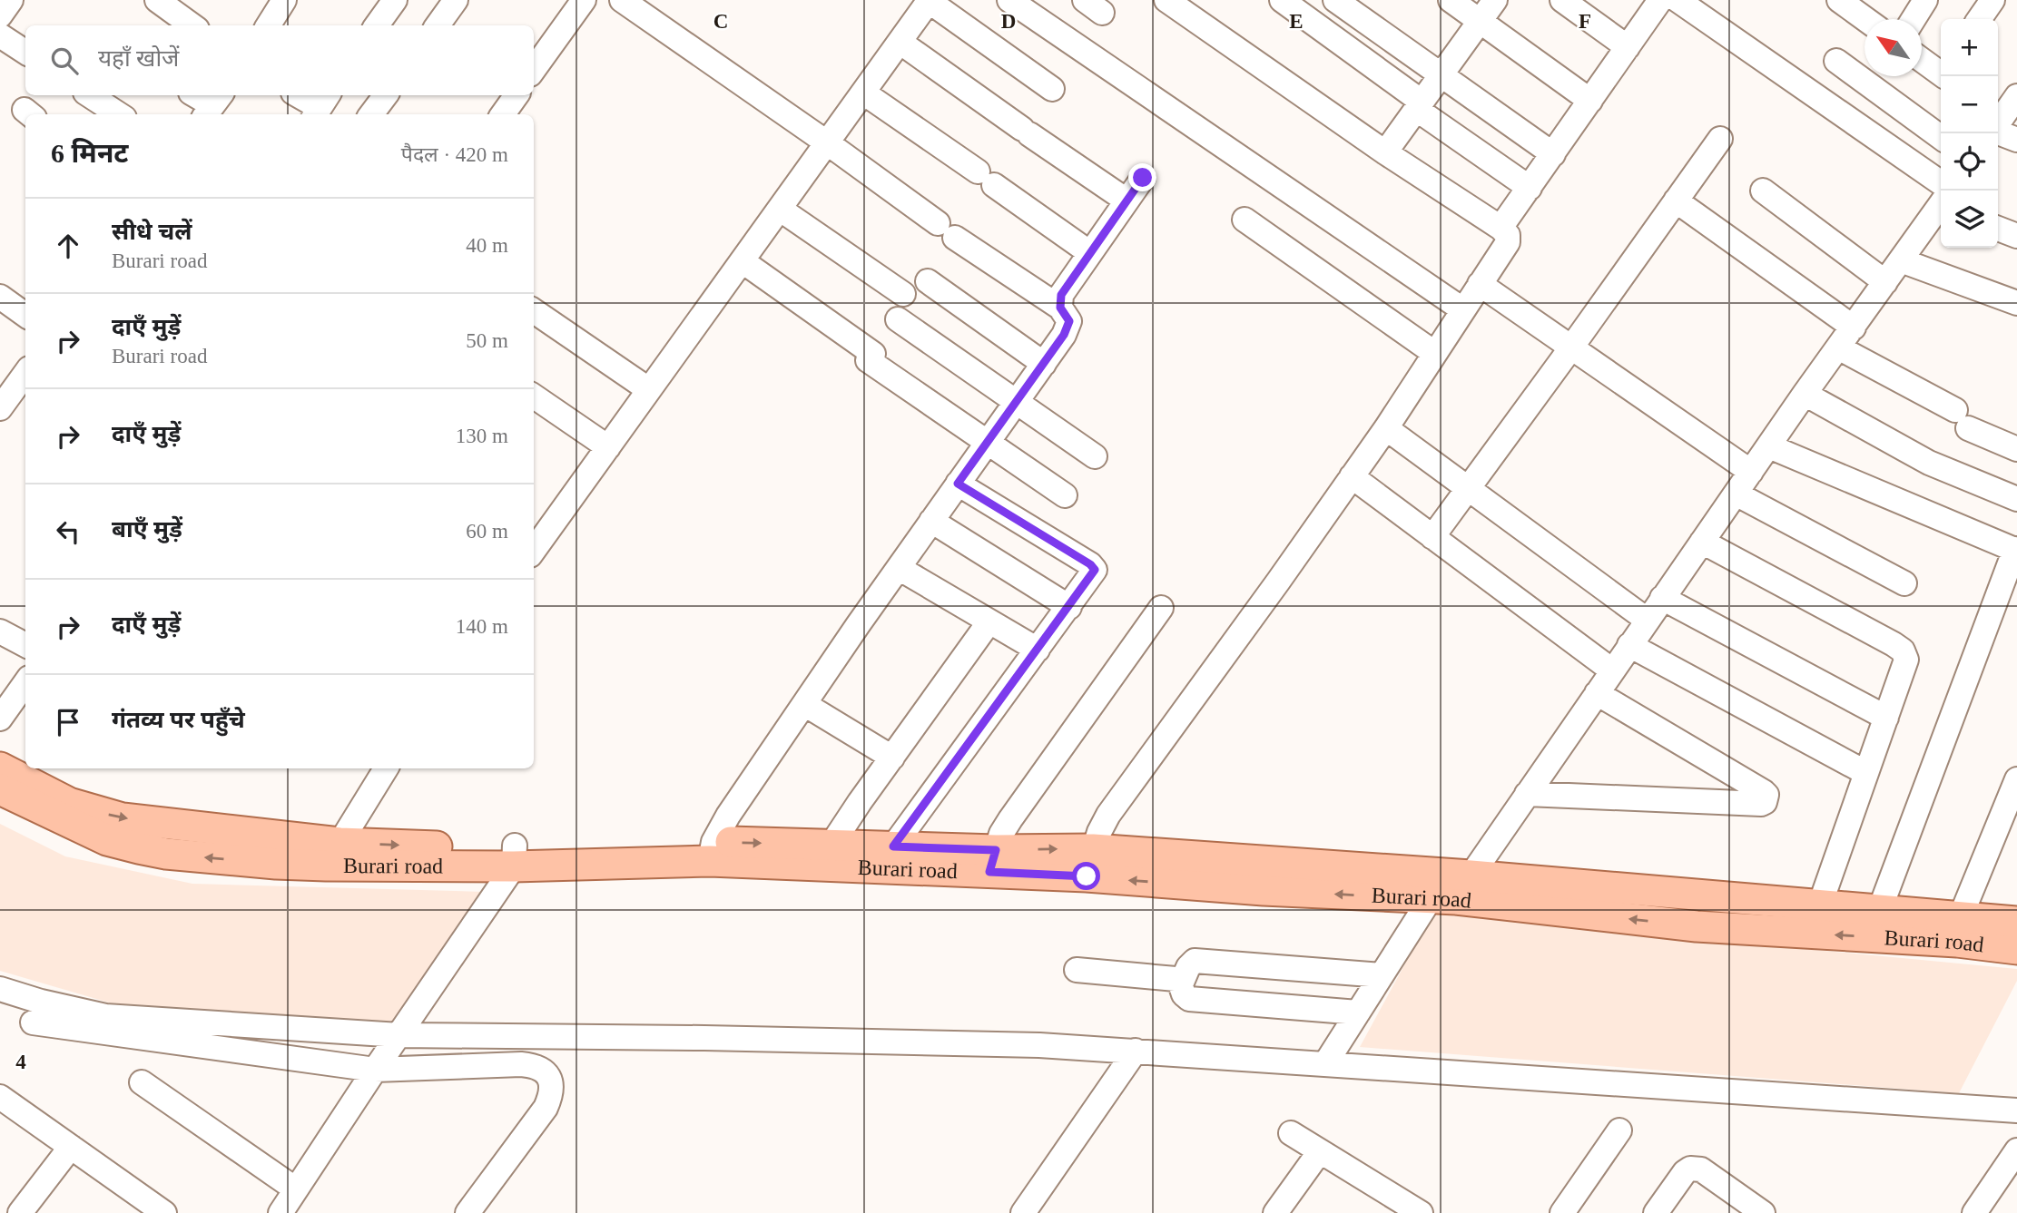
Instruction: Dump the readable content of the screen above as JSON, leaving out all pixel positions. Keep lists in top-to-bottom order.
{
  "streets": {
    "main road": ["Burari road"]
  },
  "north": "top left",
  "page": {
    "map_buttons": ["+", "−"],
    "search": "यहाँ खोजें",
    "heading": ["6 मिनट", "पैदल · 420 m"],
    "list": [
      ["सीधे चलें", "Burari road", "40 m"],
      ["दाएँ मुड़ें", "Burari road", "50 m"],
      ["दाएँ मुड़ें", "130 m"],
      ["बाएँ मुड़ें", "60 m"],
      ["दाएँ मुड़ें", "140 m"],
      "गंतव्य पर पहुँचे"
    ]
  },
  "grid": {
    "columns": [
      "C",
      "D",
      "E",
      "F"
    ],
    "rows": ["4"]
  }
}
